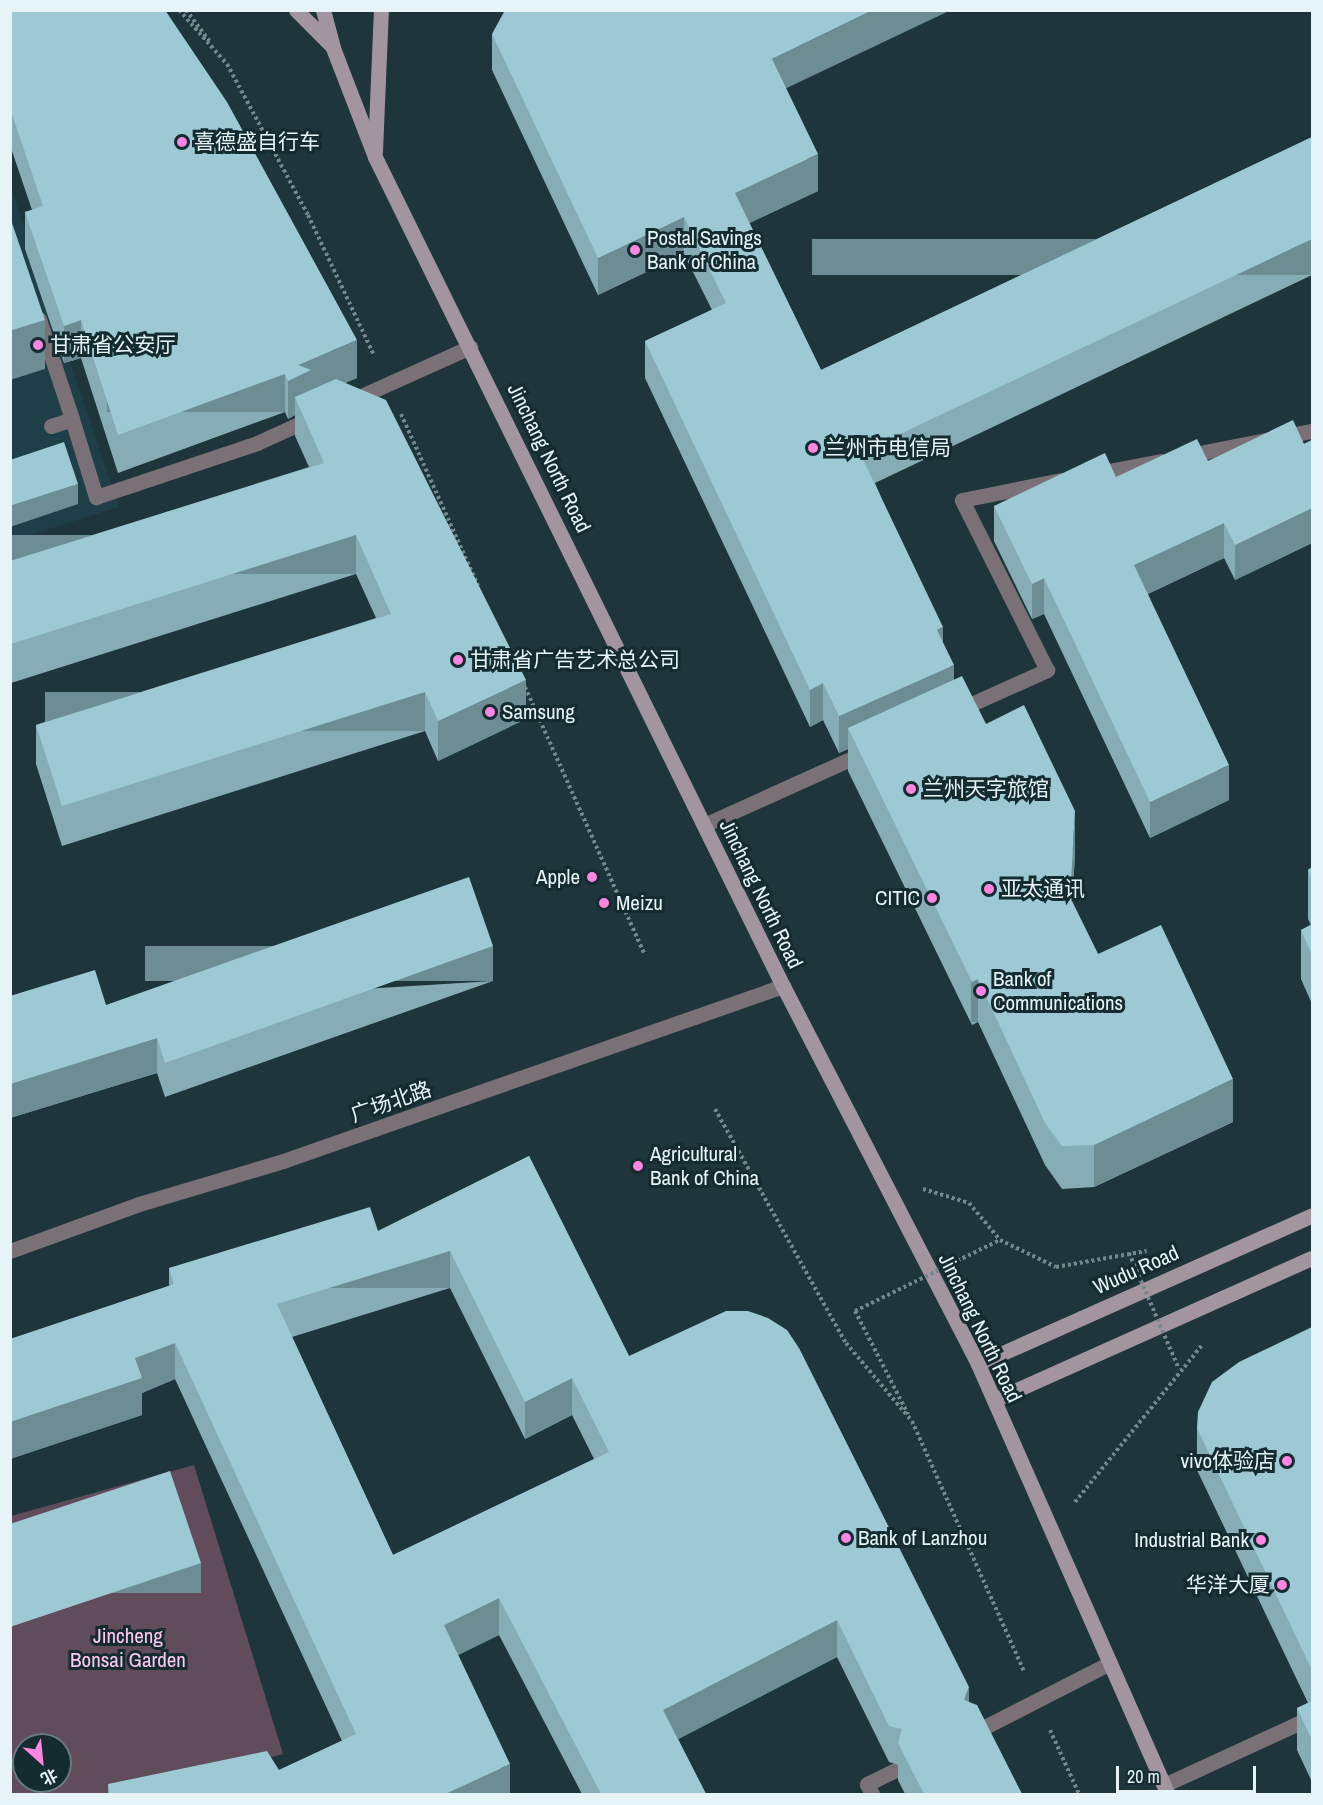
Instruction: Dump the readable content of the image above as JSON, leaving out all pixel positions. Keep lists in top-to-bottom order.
{
  "streets": {
    "main road": ["Jinchang North Road", "Wudu Road"],
    "street": ["广场北路"]
  },
  "crossings": [
    ["Jinchang North Road", "广场北路"],
    ["Jinchang North Road", "Wudu Road"]
  ],
  "parks": ["Jincheng Bonsai Garden"],
  "places": [
    "喜德盛自行车",
    "Postal Savings Bank of China",
    "甘肃省公安厅",
    "兰州市电信局",
    "甘肃省广告艺术总公司",
    "Samsung",
    "兰州天字旅馆",
    "Apple",
    "亚太通讯",
    "CITIC",
    "Meizu",
    "Bank of Communications",
    "Agricultural Bank of China",
    "vivo体验店",
    "Bank of Lanzhou",
    "Industrial Bank",
    "华洋大厦"
  ],
  "scale_bar": "20 m",
  "north": "bottom right"
}
